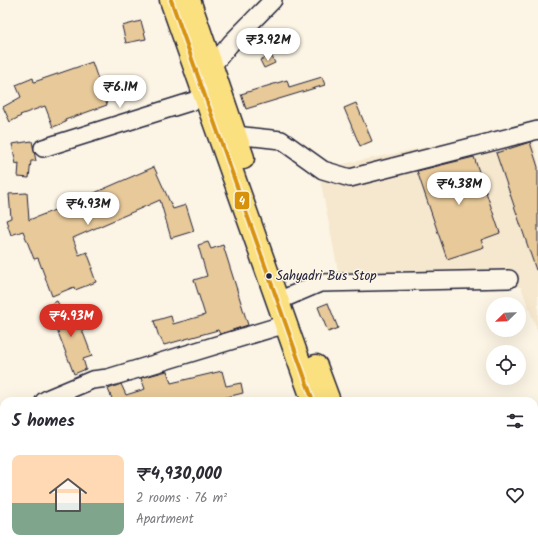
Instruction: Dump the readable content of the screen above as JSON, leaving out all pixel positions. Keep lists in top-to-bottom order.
{
  "places": ["Sahyadri Bus Stop"],
  "lines": ["transit line 4"],
  "north": "bottom left",
  "page": {
    "price": [
      "₹3.92M",
      "₹6.1M",
      "₹4.38M",
      "₹4.93M",
      "₹4.93M"
    ],
    "heading": "5 homes",
    "list": [
      {
        "name": "₹4,930,000",
        "note": "2 rooms · 76 m² · Apartment"
      }
    ]
  }
}
